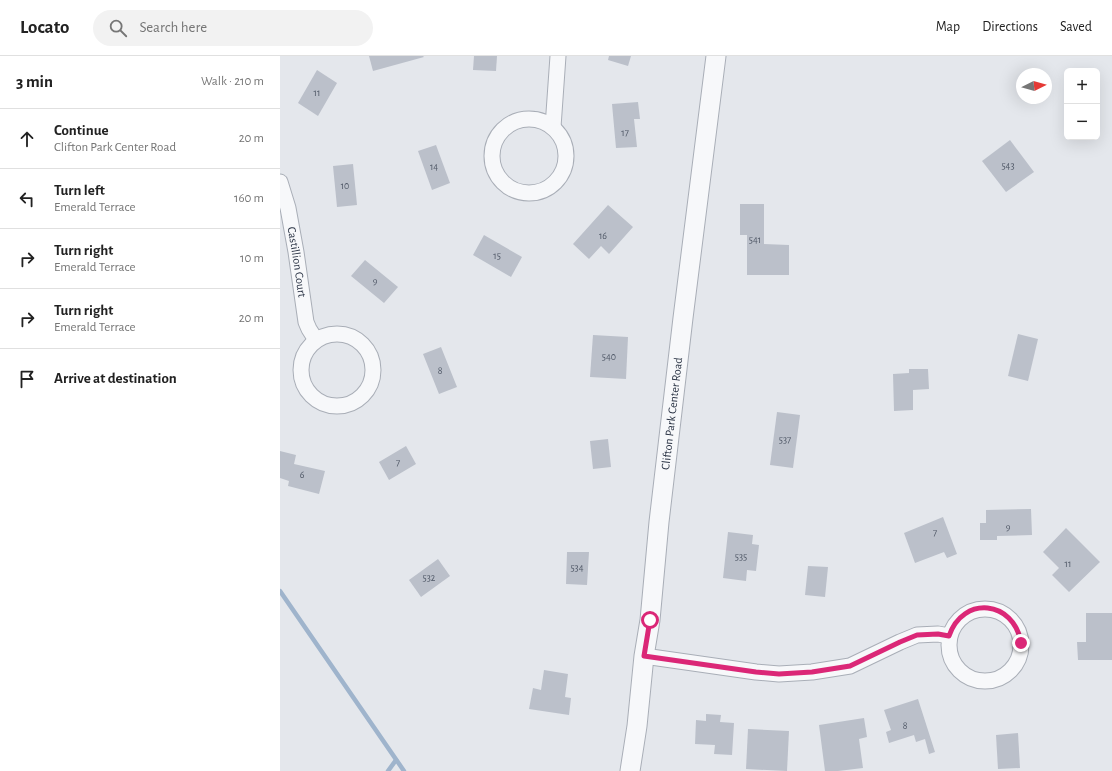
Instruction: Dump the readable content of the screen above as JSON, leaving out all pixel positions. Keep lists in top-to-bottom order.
{
  "streets": {
    "street": ["Castillion Court", "Clifton Park Center Road"]
  },
  "house_numbers": [
    "11",
    "17",
    "543",
    "14",
    "10",
    "16",
    "541",
    "15",
    "9",
    "540",
    "8",
    "537",
    "7",
    "6",
    "9",
    "7",
    "535",
    "11",
    "534",
    "532",
    "8"
  ],
  "north": "right",
  "page": {
    "header": "Locato",
    "search": "Search here",
    "nav": ["Map", "Directions", "Saved"],
    "heading": ["3 min", "Walk · 210 m"],
    "map_buttons": ["+", "−"],
    "list": [
      ["Continue", "Clifton Park Center Road", "20 m"],
      ["Turn left", "Emerald Terrace", "160 m"],
      ["Turn right", "Emerald Terrace", "10 m"],
      ["Turn right", "Emerald Terrace", "20 m"],
      "Arrive at destination"
    ]
  }
}
